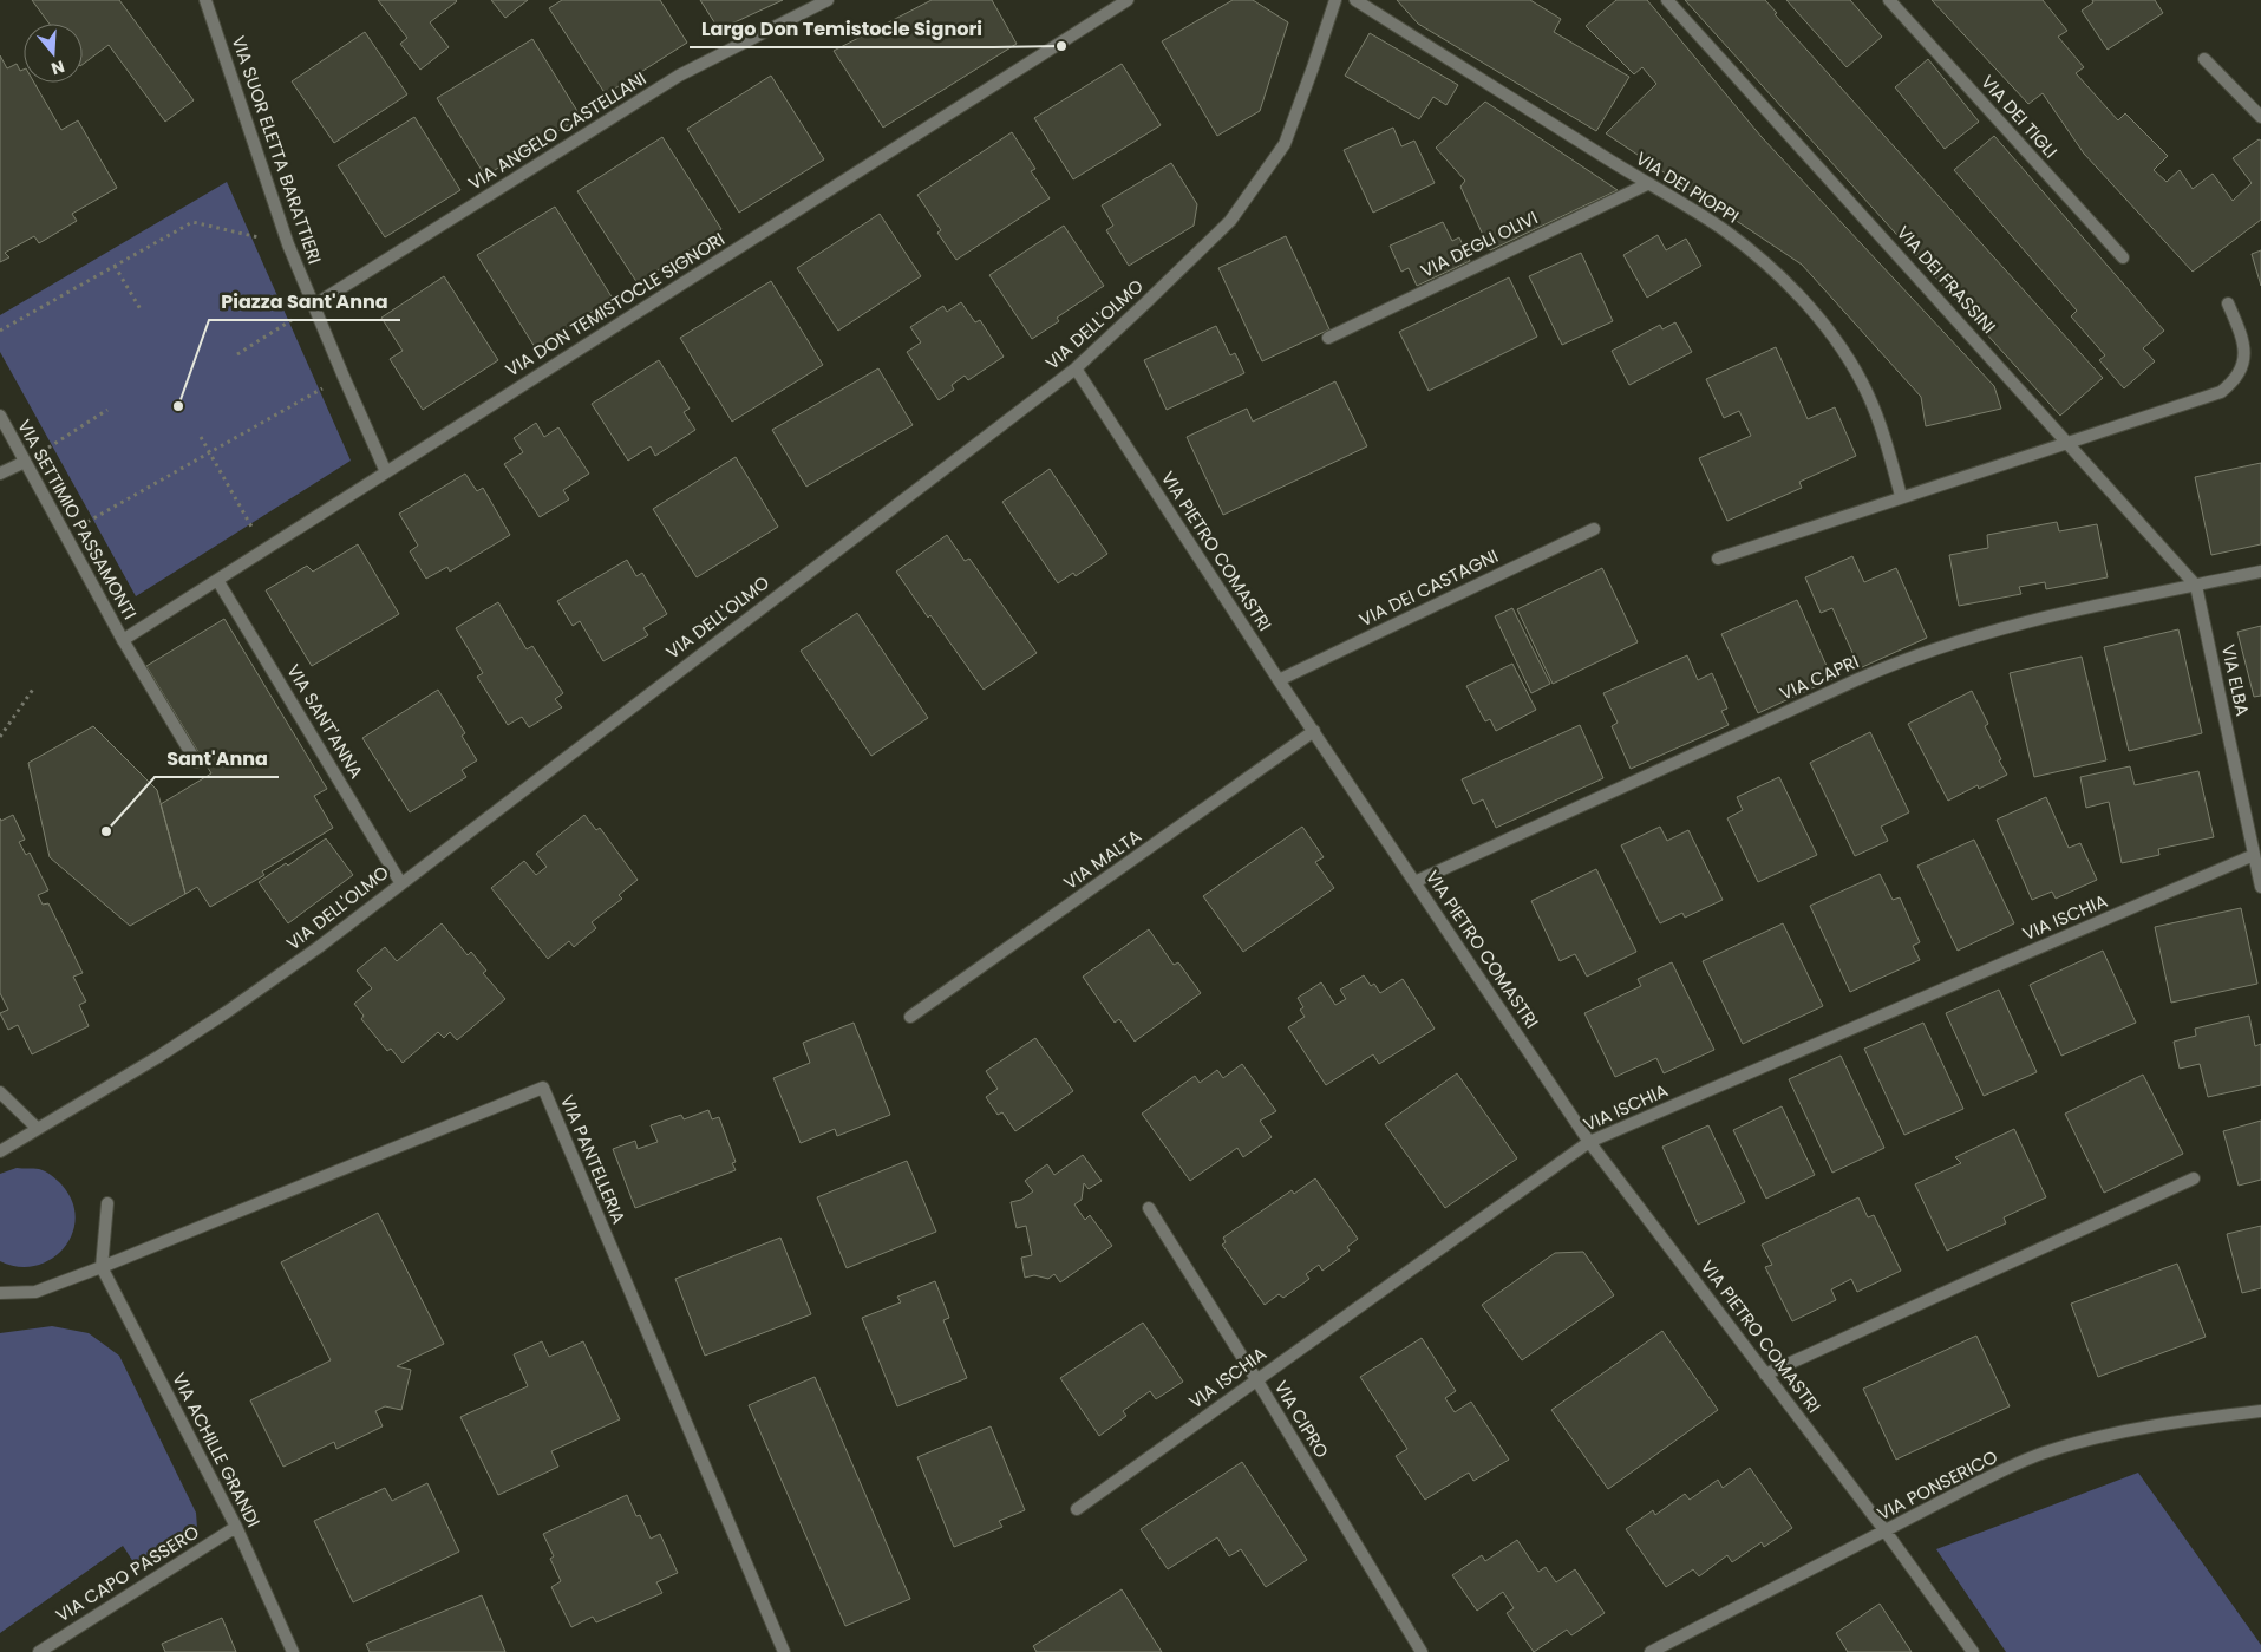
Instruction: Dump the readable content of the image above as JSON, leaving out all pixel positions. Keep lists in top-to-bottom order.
{
  "streets": {
    "street": [
      "VIA DEI TIGLI",
      "VIA ANGELO CASTELLANI",
      "VIA SUOR ELETTA BARATTIERI",
      "VIA DEI PIOPPI",
      "VIA DEGLI OLIVI",
      "VIA DEI FRASSINI",
      "VIA DON TEMISTOCLE SIGNORI",
      "VIA DELL'OLMO",
      "VIA SETTIMIO PASSAMONTI",
      "VIA PIETRO COMASTRI",
      "VIA DEI CASTAGNI",
      "VIA CAPRI",
      "VIA ELBA",
      "VIA SANT'ANNA",
      "VIA MALTA",
      "VIA ISCHIA",
      "VIA PANTELLERIA",
      "VIA CIPRO",
      "VIA ACHILLE GRANDI",
      "VIA PONSERICO",
      "VIA CAPO PASSERO"
    ]
  },
  "crossings": [
    ["VIA ANGELO CASTELLANI", "VIA SUOR ELETTA BARATTIERI"],
    ["VIA SUOR ELETTA BARATTIERI", "VIA DON TEMISTOCLE SIGNORI"],
    ["VIA DEI PIOPPI", "VIA DEGLI OLIVI"],
    ["VIA DEI FRASSINI", "VIA CAPRI"],
    ["VIA DEI FRASSINI", "VIA ELBA"],
    ["VIA DON TEMISTOCLE SIGNORI", "VIA SETTIMIO PASSAMONTI"],
    ["VIA DON TEMISTOCLE SIGNORI", "VIA SANT'ANNA"],
    ["VIA DELL'OLMO", "VIA PIETRO COMASTRI"],
    ["VIA DELL'OLMO", "VIA SANT'ANNA"],
    ["VIA PIETRO COMASTRI", "VIA DEI CASTAGNI"],
    ["VIA PIETRO COMASTRI", "VIA CAPRI"],
    ["VIA PIETRO COMASTRI", "VIA MALTA"],
    ["VIA PIETRO COMASTRI", "VIA ISCHIA"],
    ["VIA PIETRO COMASTRI", "VIA PONSERICO"],
    ["VIA CAPRI", "VIA ELBA"],
    ["VIA ELBA", "VIA ISCHIA"],
    ["VIA ISCHIA", "VIA CIPRO"],
    ["VIA PANTELLERIA", "VIA ACHILLE GRANDI"],
    ["VIA ACHILLE GRANDI", "VIA CAPO PASSERO"]
  ],
  "places": ["Largo Don Temistocle Signori", "Piazza Sant'Anna", "Sant'Anna"],
  "north": "bottom"
}
